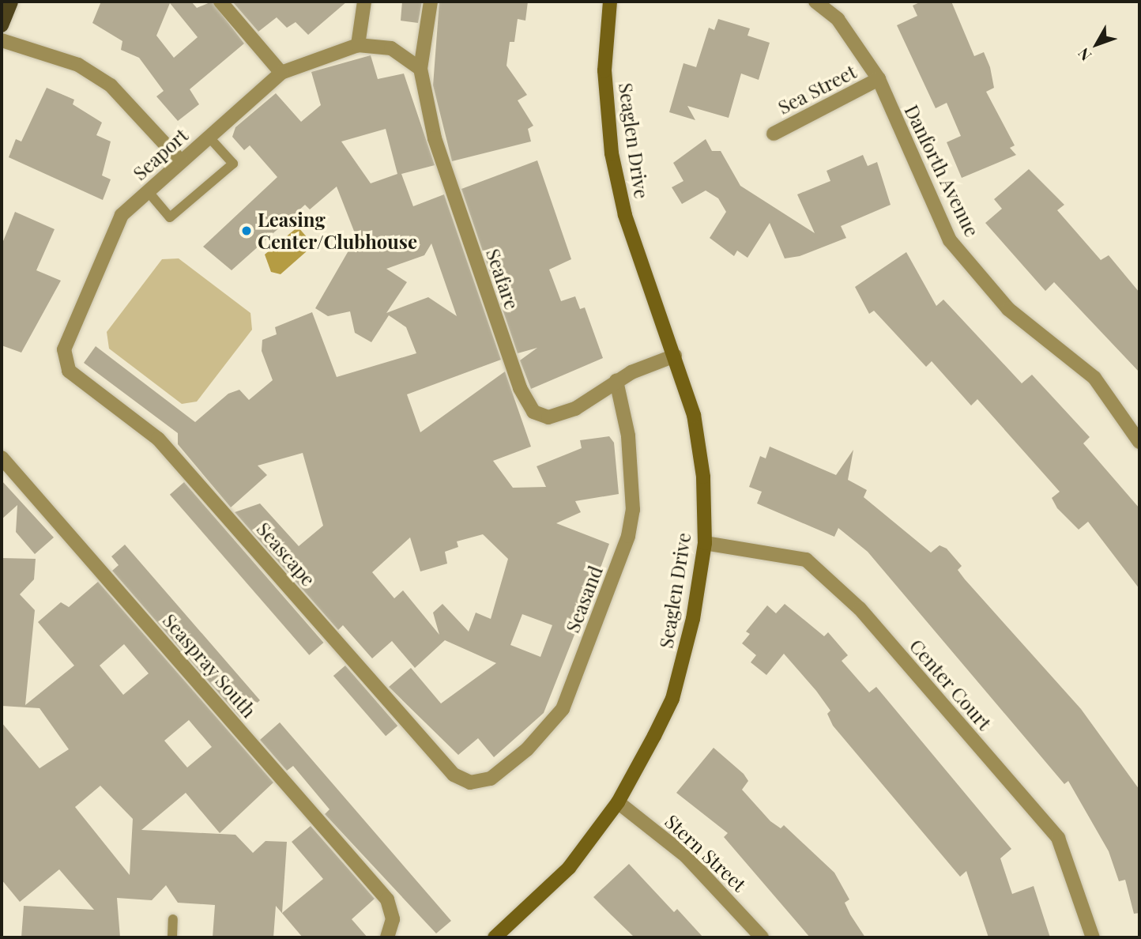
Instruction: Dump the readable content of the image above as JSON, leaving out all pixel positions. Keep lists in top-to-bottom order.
{
  "streets": {
    "street": [
      "Sea Street",
      "Seaglen Drive",
      "Seaport",
      "Danforth Avenue",
      "Seafare",
      "Seascape",
      "Seasand",
      "Seaspray South",
      "Center Court",
      "Stern Street"
    ]
  },
  "crossings": [
    ["Sea Street", "Danforth Avenue"],
    ["Seaglen Drive", "Seafare"],
    ["Seaglen Drive", "Center Court"],
    ["Seaglen Drive", "Stern Street"],
    ["Seaport", "Seafare"],
    ["Seaport", "Seascape"],
    ["Seafare", "Seasand"],
    ["Seascape", "Seasand"]
  ],
  "places": ["Leasing Center/Clubhouse"],
  "north": "bottom left"
}
